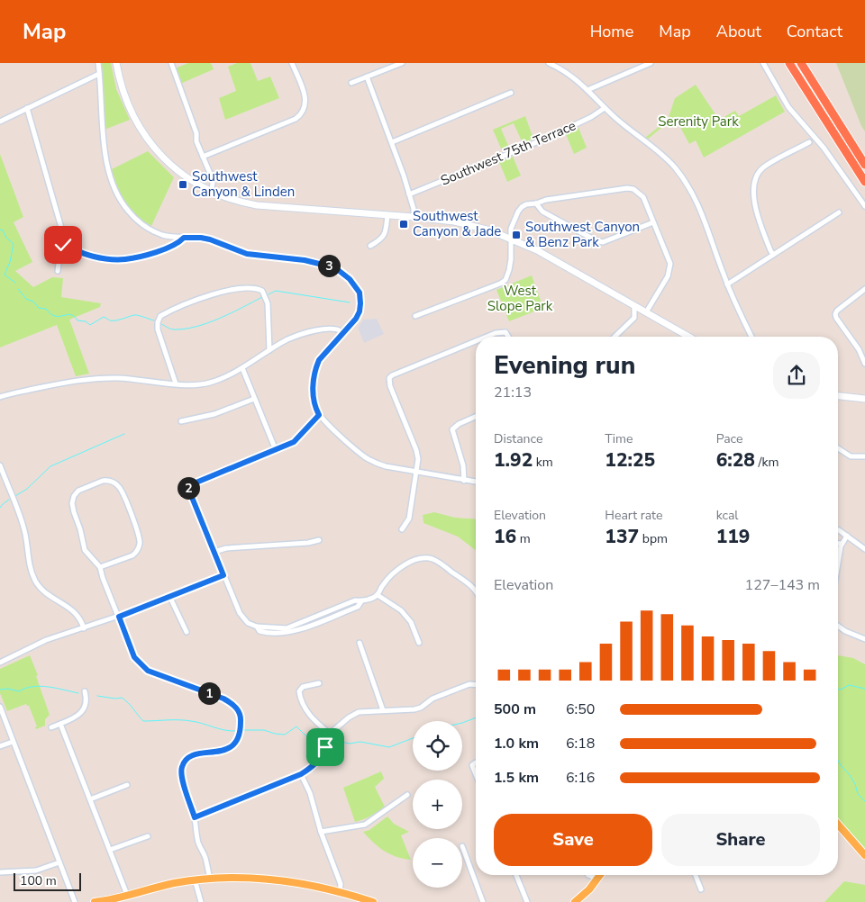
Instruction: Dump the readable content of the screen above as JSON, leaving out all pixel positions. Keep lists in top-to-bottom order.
{
  "streets": {
    "street": ["Southwest 75th Terrace"]
  },
  "parks": ["Serenity Park", "West Slope Park"],
  "places": {
    "transit": ["Southwest Canyon & Linden", "Southwest Canyon & Jade", "Southwest Canyon & Benz Park"]
  },
  "scale_bar": "100 m",
  "page": {
    "header": "Map",
    "nav": [
      "Home",
      "Map",
      "About",
      "Contact"
    ],
    "pins": ["3", "2", "1"],
    "heading": ["Evening run", "21:13"],
    "stats": [
      ["Distance", "1.92 km"],
      ["Time", "12:25"],
      ["Pace", "6:28 /km"],
      ["Elevation", "16 m"],
      ["Heart rate", "137 bpm"],
      ["kcal", "119"]
    ],
    "chart": ["Elevation", "127–143 m"],
    "list": [
      {
        "name": "500 m",
        "note": "6:50"
      },
      {
        "name": "1.0 km",
        "note": "6:18"
      },
      {
        "name": "1.5 km",
        "note": "6:16"
      }
    ],
    "map_buttons": ["+", "−"],
    "buttons": ["Save", "Share"],
    "scale": "100 m"
  }
}
